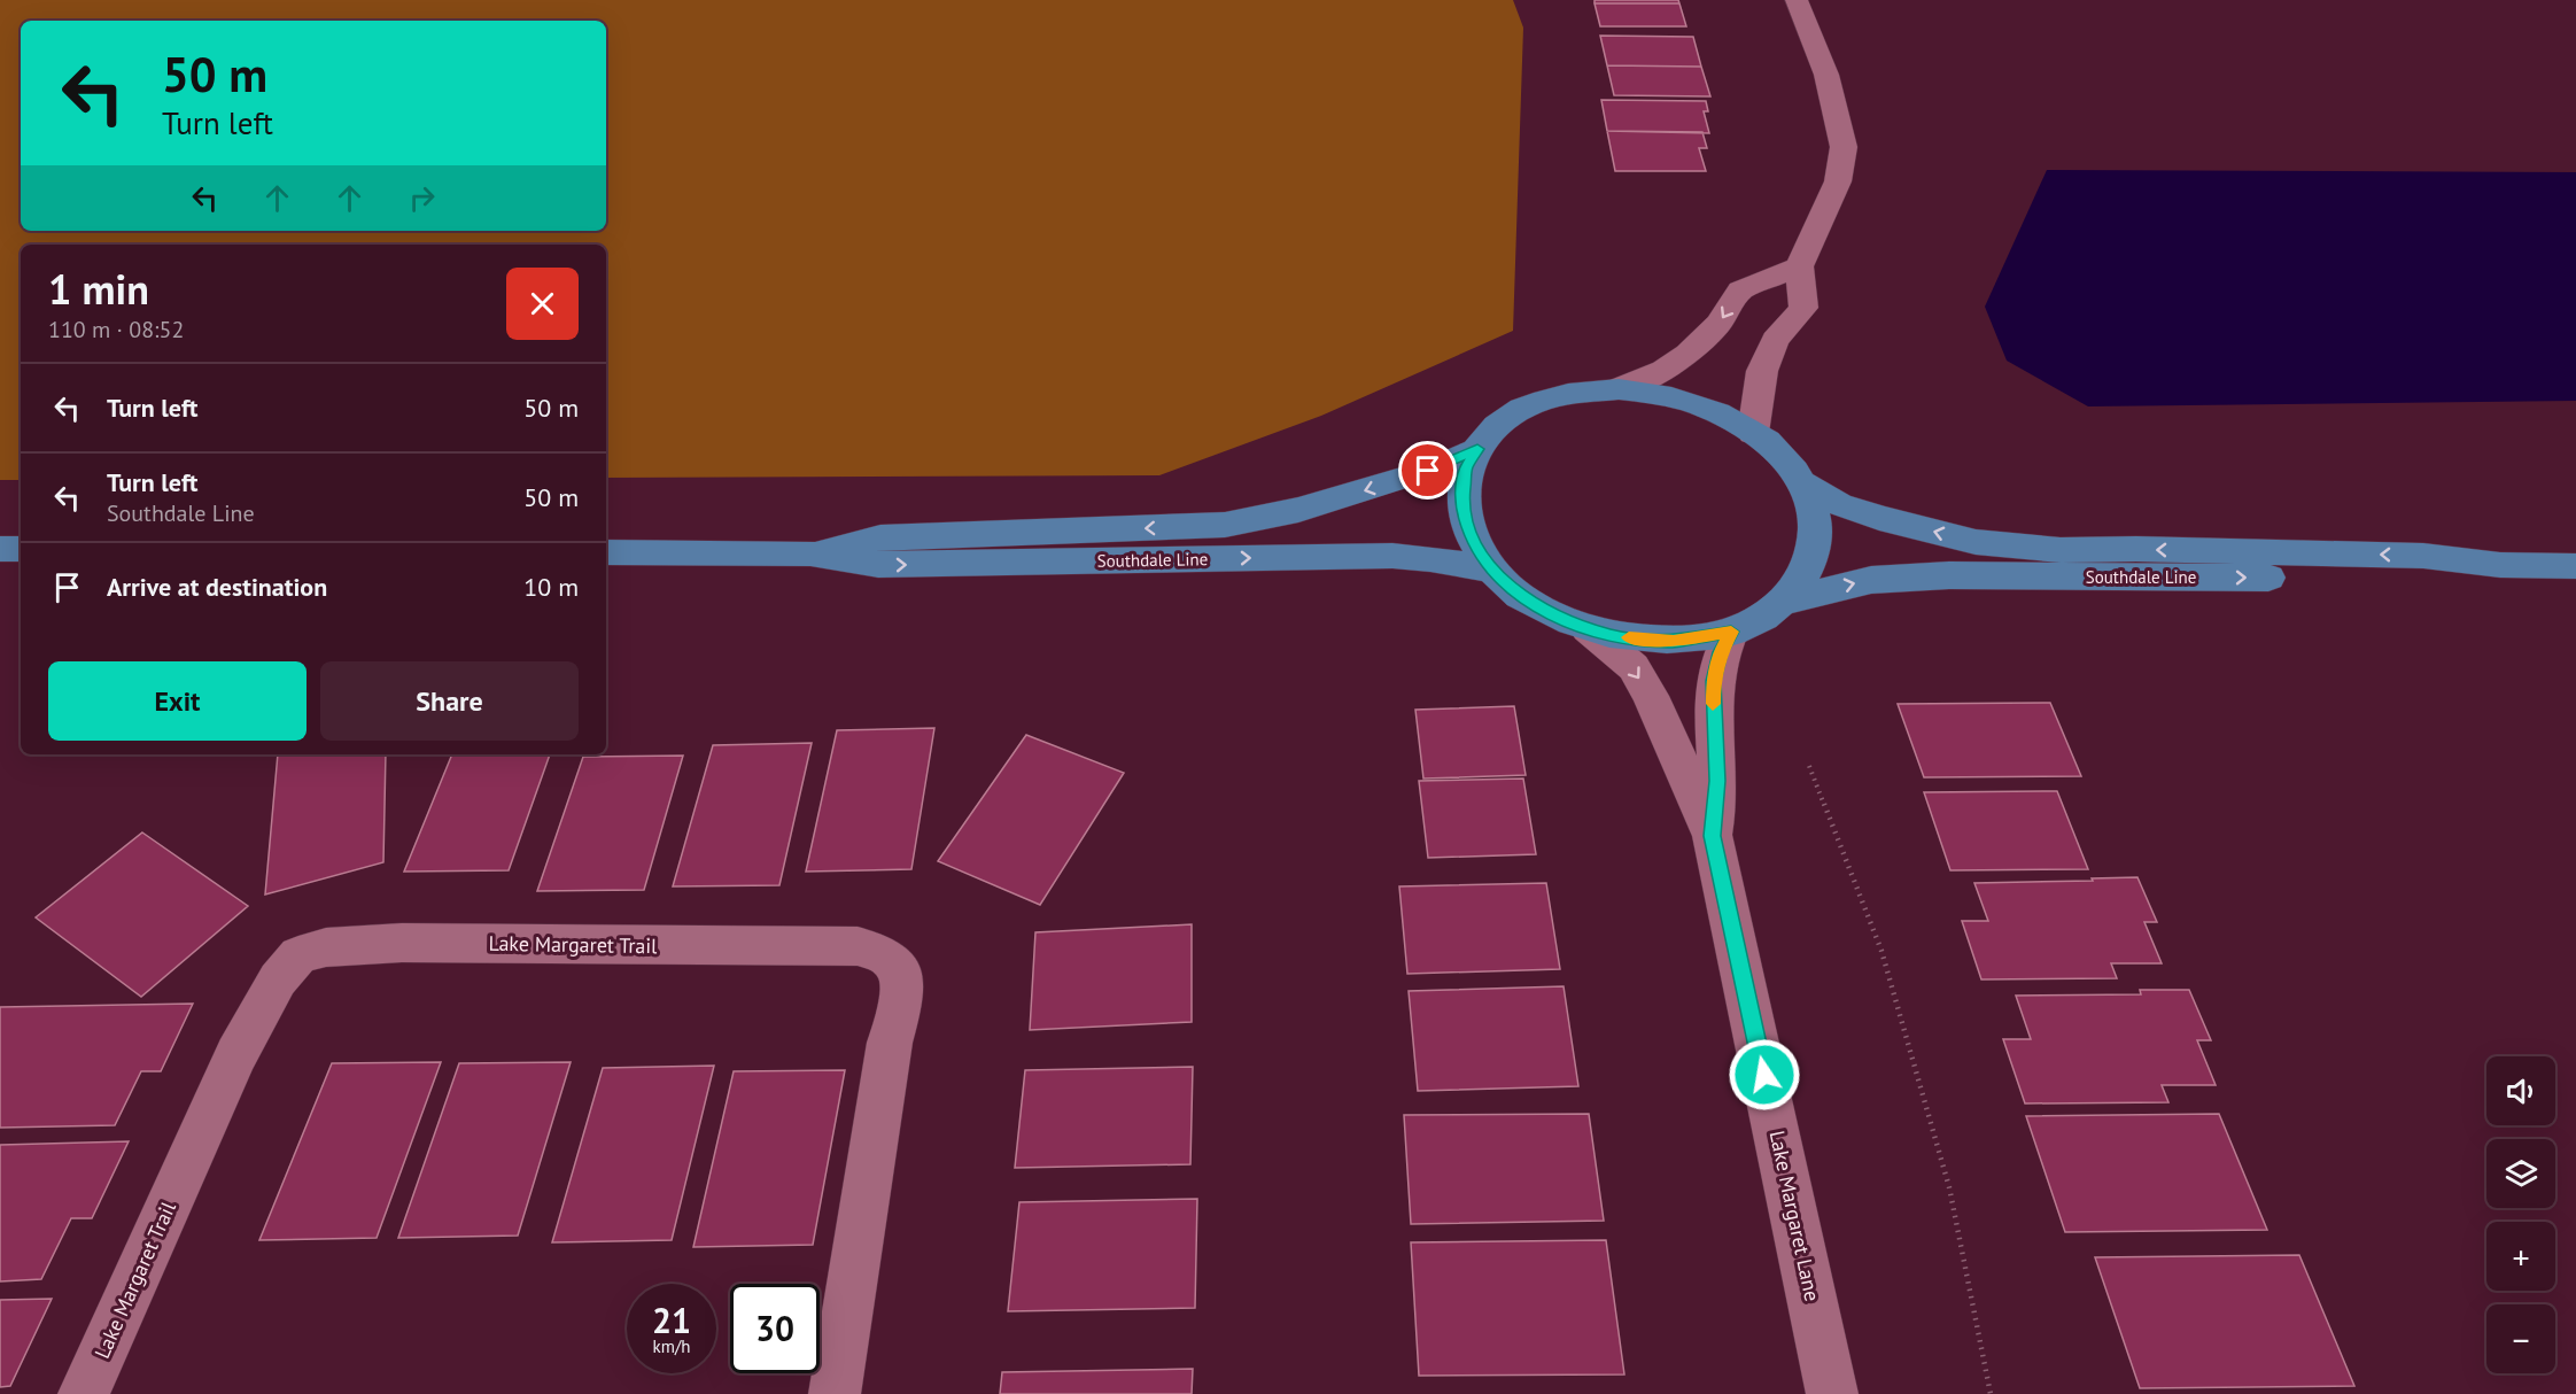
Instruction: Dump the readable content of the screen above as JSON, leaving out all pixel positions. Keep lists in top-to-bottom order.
{
  "streets": {
    "main road": ["Southdale Line"],
    "street": ["Lake Margaret Trail", "Lake Margaret Lane"]
  },
  "page": {
    "turn": ["50 m", "Turn left"],
    "heading": ["1 min", "110 m · 08:52"],
    "list": [
      {
        "name": "Turn left",
        "value": "50 m"
      },
      {
        "name": "Turn left",
        "note": "Southdale Line",
        "value": "50 m"
      },
      {
        "name": "Arrive at destination",
        "value": "10 m"
      }
    ],
    "buttons": ["Exit", "Share"],
    "map_buttons": ["+", "−"],
    "speed": "21 km/h",
    "limit": "30"
  }
}
